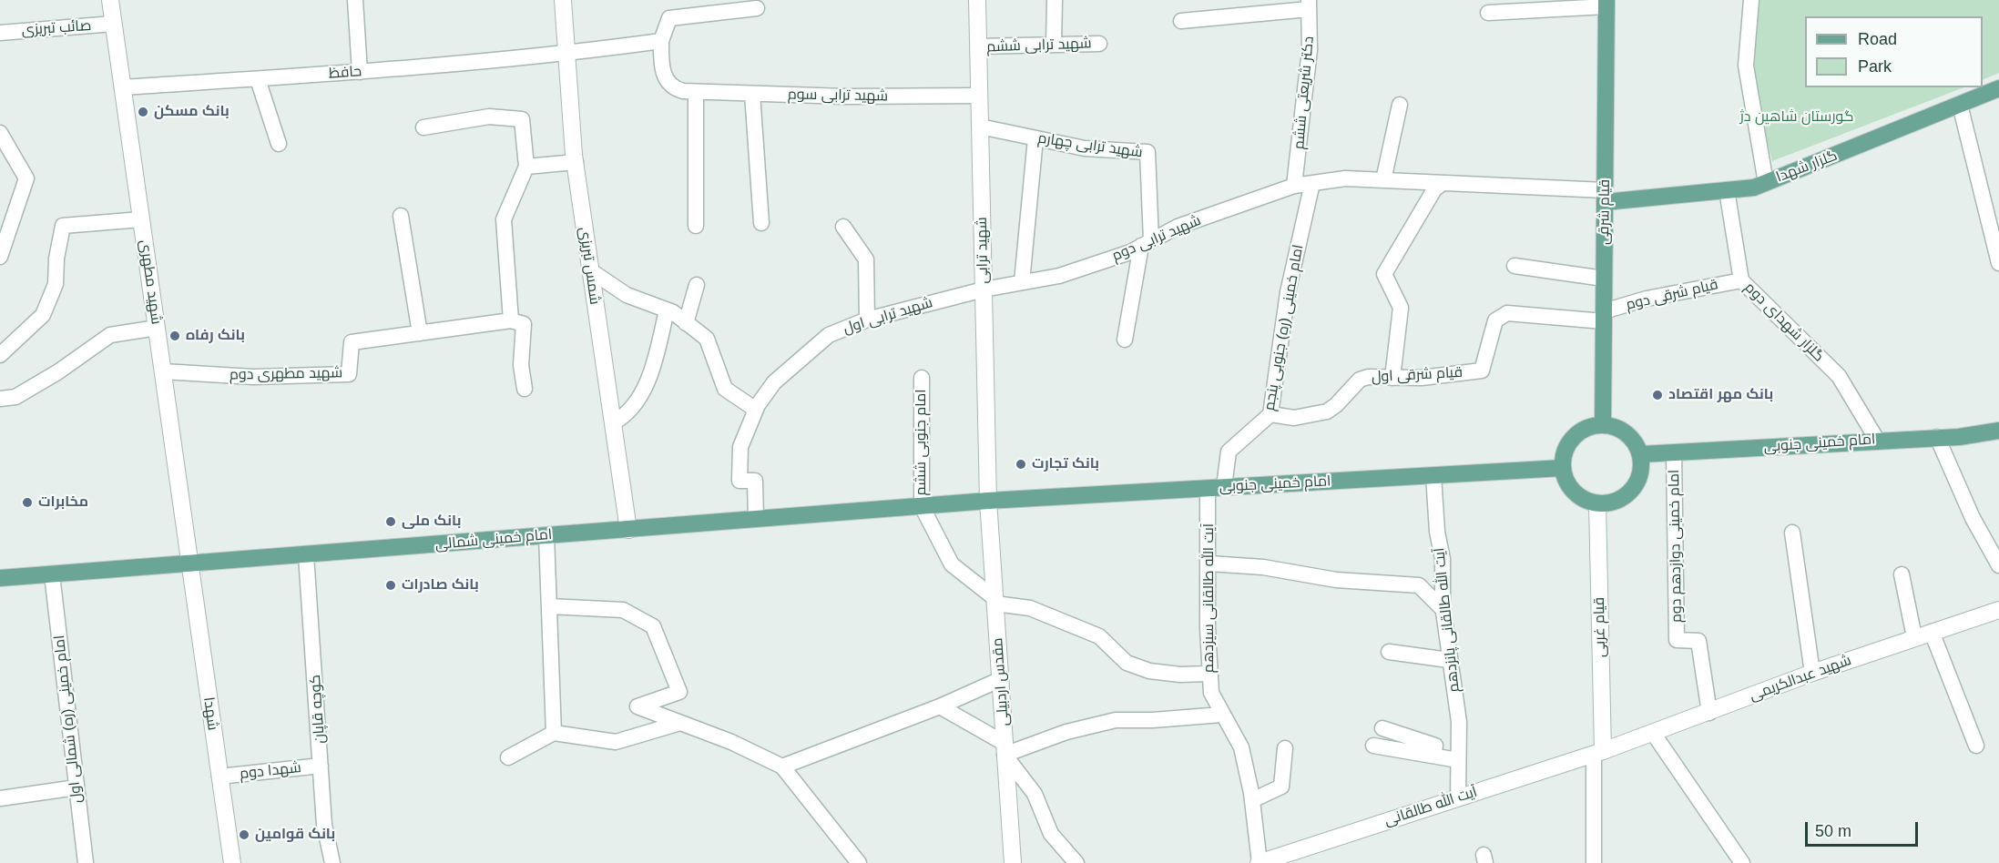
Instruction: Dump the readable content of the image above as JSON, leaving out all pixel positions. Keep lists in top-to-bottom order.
{
  "streets": {
    "main road": [
      "گلزار شهدا",
      "قیام شرقی",
      "امام خمینی جنوبی",
      "امام خمینی شمالی"
    ],
    "street": [
      "صائب تبریزی",
      "شهید ترابی ششم",
      "حافظ",
      "دکتر شریعتی ششم",
      "شهید ترابی سوم",
      "شهید ترابی چهارم",
      "شهید ترابی دوم",
      "شهید ترابی",
      "شمس تبریزی",
      "شهید مطهری",
      "قیام شرقی دوم",
      "شهید ترابی اول",
      "گلزار شهدای دوم",
      "امام خمینی (ره) جنوبی پنجم",
      "شهید مطهری دوم",
      "قیام شرقی اول",
      "امام جنوبی ششم",
      "امام خمینی دوازدهم دوم",
      "آیت الله طالقانی سیزدهم",
      "آیت الله طالقانی پانزدهم",
      "قیام غربی",
      "شهید عبدالکریمی",
      "مقدس اردبیلی",
      "کوچه قاپان",
      "شهدا",
      "امام خمینی (ره) شمالی اول",
      "شهدا دوم",
      "آیت الله طالقانی"
    ]
  },
  "crossings": [
    ["صائب تبریزی", "شهید مطهری"],
    ["شهید ترابی ششم", "شهید ترابی"],
    ["حافظ", "شهید ترابی سوم"],
    ["حافظ", "شمس تبریزی"],
    ["حافظ", "شهید مطهری"],
    ["دکتر شریعتی ششم", "شهید ترابی دوم"],
    ["شهید ترابی سوم", "شهید ترابی"],
    ["شهید ترابی چهارم", "شهید ترابی دوم"],
    ["شهید ترابی چهارم", "شهید ترابی"],
    ["گلزار شهدا", "قیام شرقی"],
    ["گلزار شهدا", "شهید ترابی دوم"],
    ["گلزار شهدا", "گلزار شهدای دوم"],
    ["قیام شرقی", "شهید ترابی دوم"],
    ["قیام شرقی", "قیام شرقی دوم"],
    ["قیام شرقی", "قیام شرقی اول"],
    ["قیام شرقی", "امام خمینی جنوبی"],
    ["قیام شرقی", "قیام غربی"],
    ["شهید ترابی دوم", "شهید ترابی"],
    ["شهید ترابی دوم", "شهید ترابی اول"],
    ["شهید ترابی دوم", "امام خمینی (ره) جنوبی پنجم"],
    ["شهید ترابی", "شهید ترابی اول"],
    ["شهید ترابی", "امام خمینی جنوبی"],
    ["شهید ترابی", "امام خمینی شمالی"],
    ["شهید ترابی", "مقدس اردبیلی"],
    ["شمس تبریزی", "امام خمینی شمالی"],
    ["شهید مطهری", "شهید مطهری دوم"],
    ["شهید مطهری", "امام خمینی شمالی"],
    ["شهید مطهری", "شهدا"],
    ["قیام شرقی دوم", "گلزار شهدای دوم"],
    ["قیام شرقی دوم", "قیام شرقی اول"],
    ["شهید ترابی اول", "امام خمینی شمالی"],
    ["گلزار شهدای دوم", "امام خمینی جنوبی"],
    ["امام خمینی (ره) جنوبی پنجم", "قیام شرقی اول"],
    ["امام خمینی (ره) جنوبی پنجم", "امام خمینی جنوبی"],
    ["امام خمینی (ره) جنوبی پنجم", "آیت الله طالقانی سیزدهم"],
    ["امام جنوبی ششم", "امام خمینی شمالی"],
    ["امام خمینی جنوبی", "امام خمینی شمالی"],
    ["امام خمینی جنوبی", "امام خمینی دوازدهم دوم"],
    ["امام خمینی جنوبی", "آیت الله طالقانی سیزدهم"],
    ["امام خمینی جنوبی", "آیت الله طالقانی پانزدهم"],
    ["امام خمینی جنوبی", "قیام غربی"],
    ["امام خمینی جنوبی", "مقدس اردبیلی"],
    ["امام خمینی شمالی", "مقدس اردبیلی"],
    ["امام خمینی شمالی", "کوچه قاپان"],
    ["امام خمینی شمالی", "شهدا"],
    ["امام خمینی شمالی", "امام خمینی (ره) شمالی اول"],
    ["امام خمینی دوازدهم دوم", "شهید عبدالکریمی"],
    ["آیت الله طالقانی سیزدهم", "آیت الله طالقانی"],
    ["آیت الله طالقانی پانزدهم", "آیت الله طالقانی"],
    ["قیام غربی", "شهید عبدالکریمی"],
    ["قیام غربی", "آیت الله طالقانی"],
    ["شهید عبدالکریمی", "آیت الله طالقانی"],
    ["کوچه قاپان", "شهدا دوم"],
    ["شهدا", "شهدا دوم"]
  ],
  "parks": ["گورستان شاهین دژ"],
  "places": [
    "بانک مسکن",
    "بانک رفاه",
    "بانک مهر اقتصاد",
    "بانک تجارت",
    "مخابرات",
    "بانک ملی",
    "بانک صادرات",
    "بانک قوامین"
  ],
  "legend": ["Road", "Park"],
  "scale_bar": "50 m"
}
